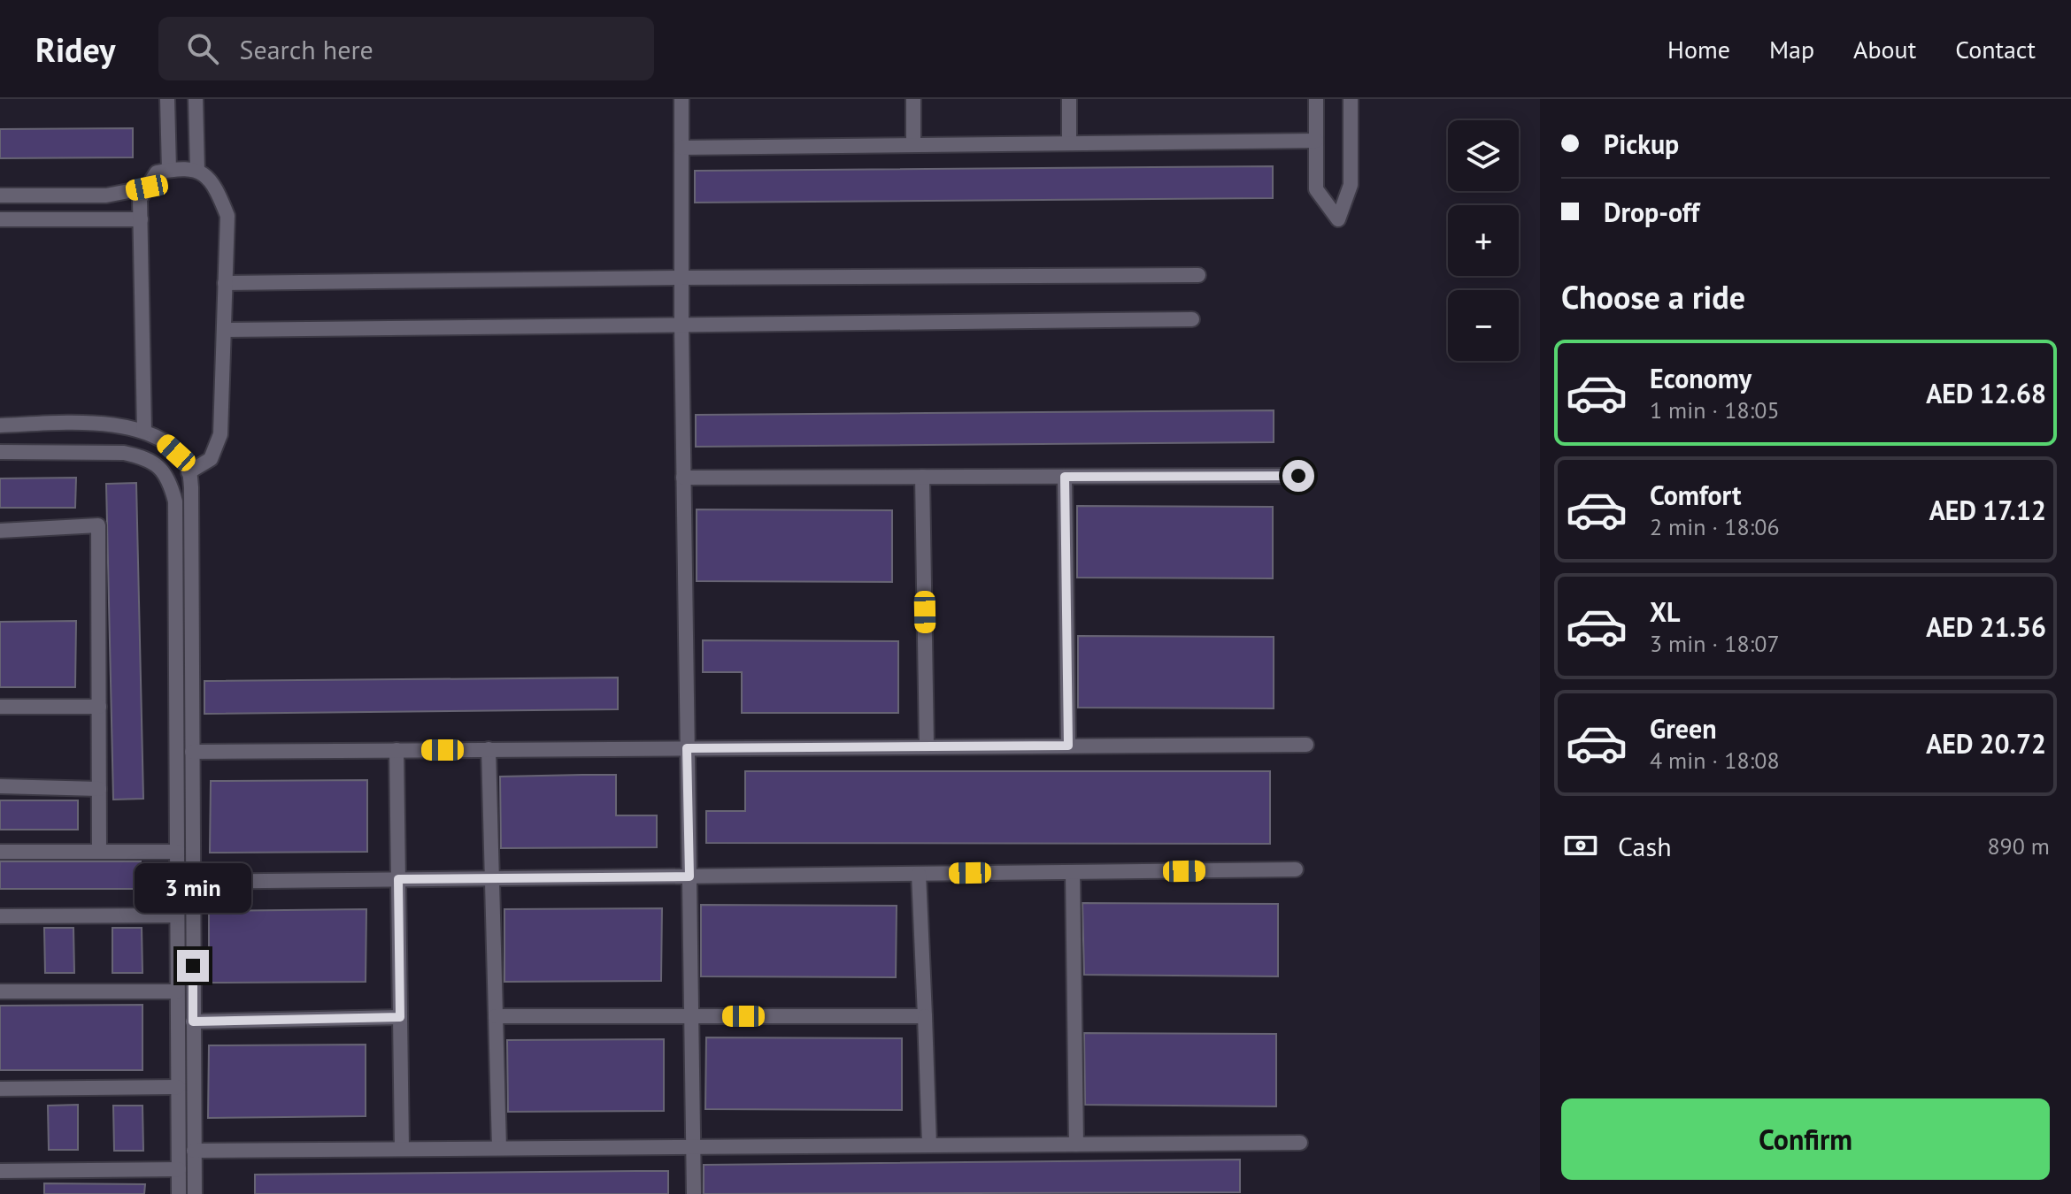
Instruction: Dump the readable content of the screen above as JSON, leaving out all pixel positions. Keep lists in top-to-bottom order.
{
  "page": {
    "header": "Ridey",
    "search": "Search here",
    "nav": [
      "Home",
      "Map",
      "About",
      "Contact"
    ],
    "banner": ["Pickup", "Drop-off"],
    "map_buttons": ["+", "−"],
    "heading": "Choose a ride",
    "list": [
      {
        "name": "Economy",
        "note": "1 min · 18:05",
        "value": "AED 12.68"
      },
      {
        "name": "Comfort",
        "note": "2 min · 18:06",
        "value": "AED 17.12"
      },
      {
        "name": "XL",
        "note": "3 min · 18:07",
        "value": "AED 21.56"
      },
      {
        "name": "Green",
        "note": "4 min · 18:08",
        "value": "AED 20.72"
      }
    ],
    "pay": ["Cash", "890 m"],
    "bubble": "3 min",
    "buttons": "Confirm"
  }
}
